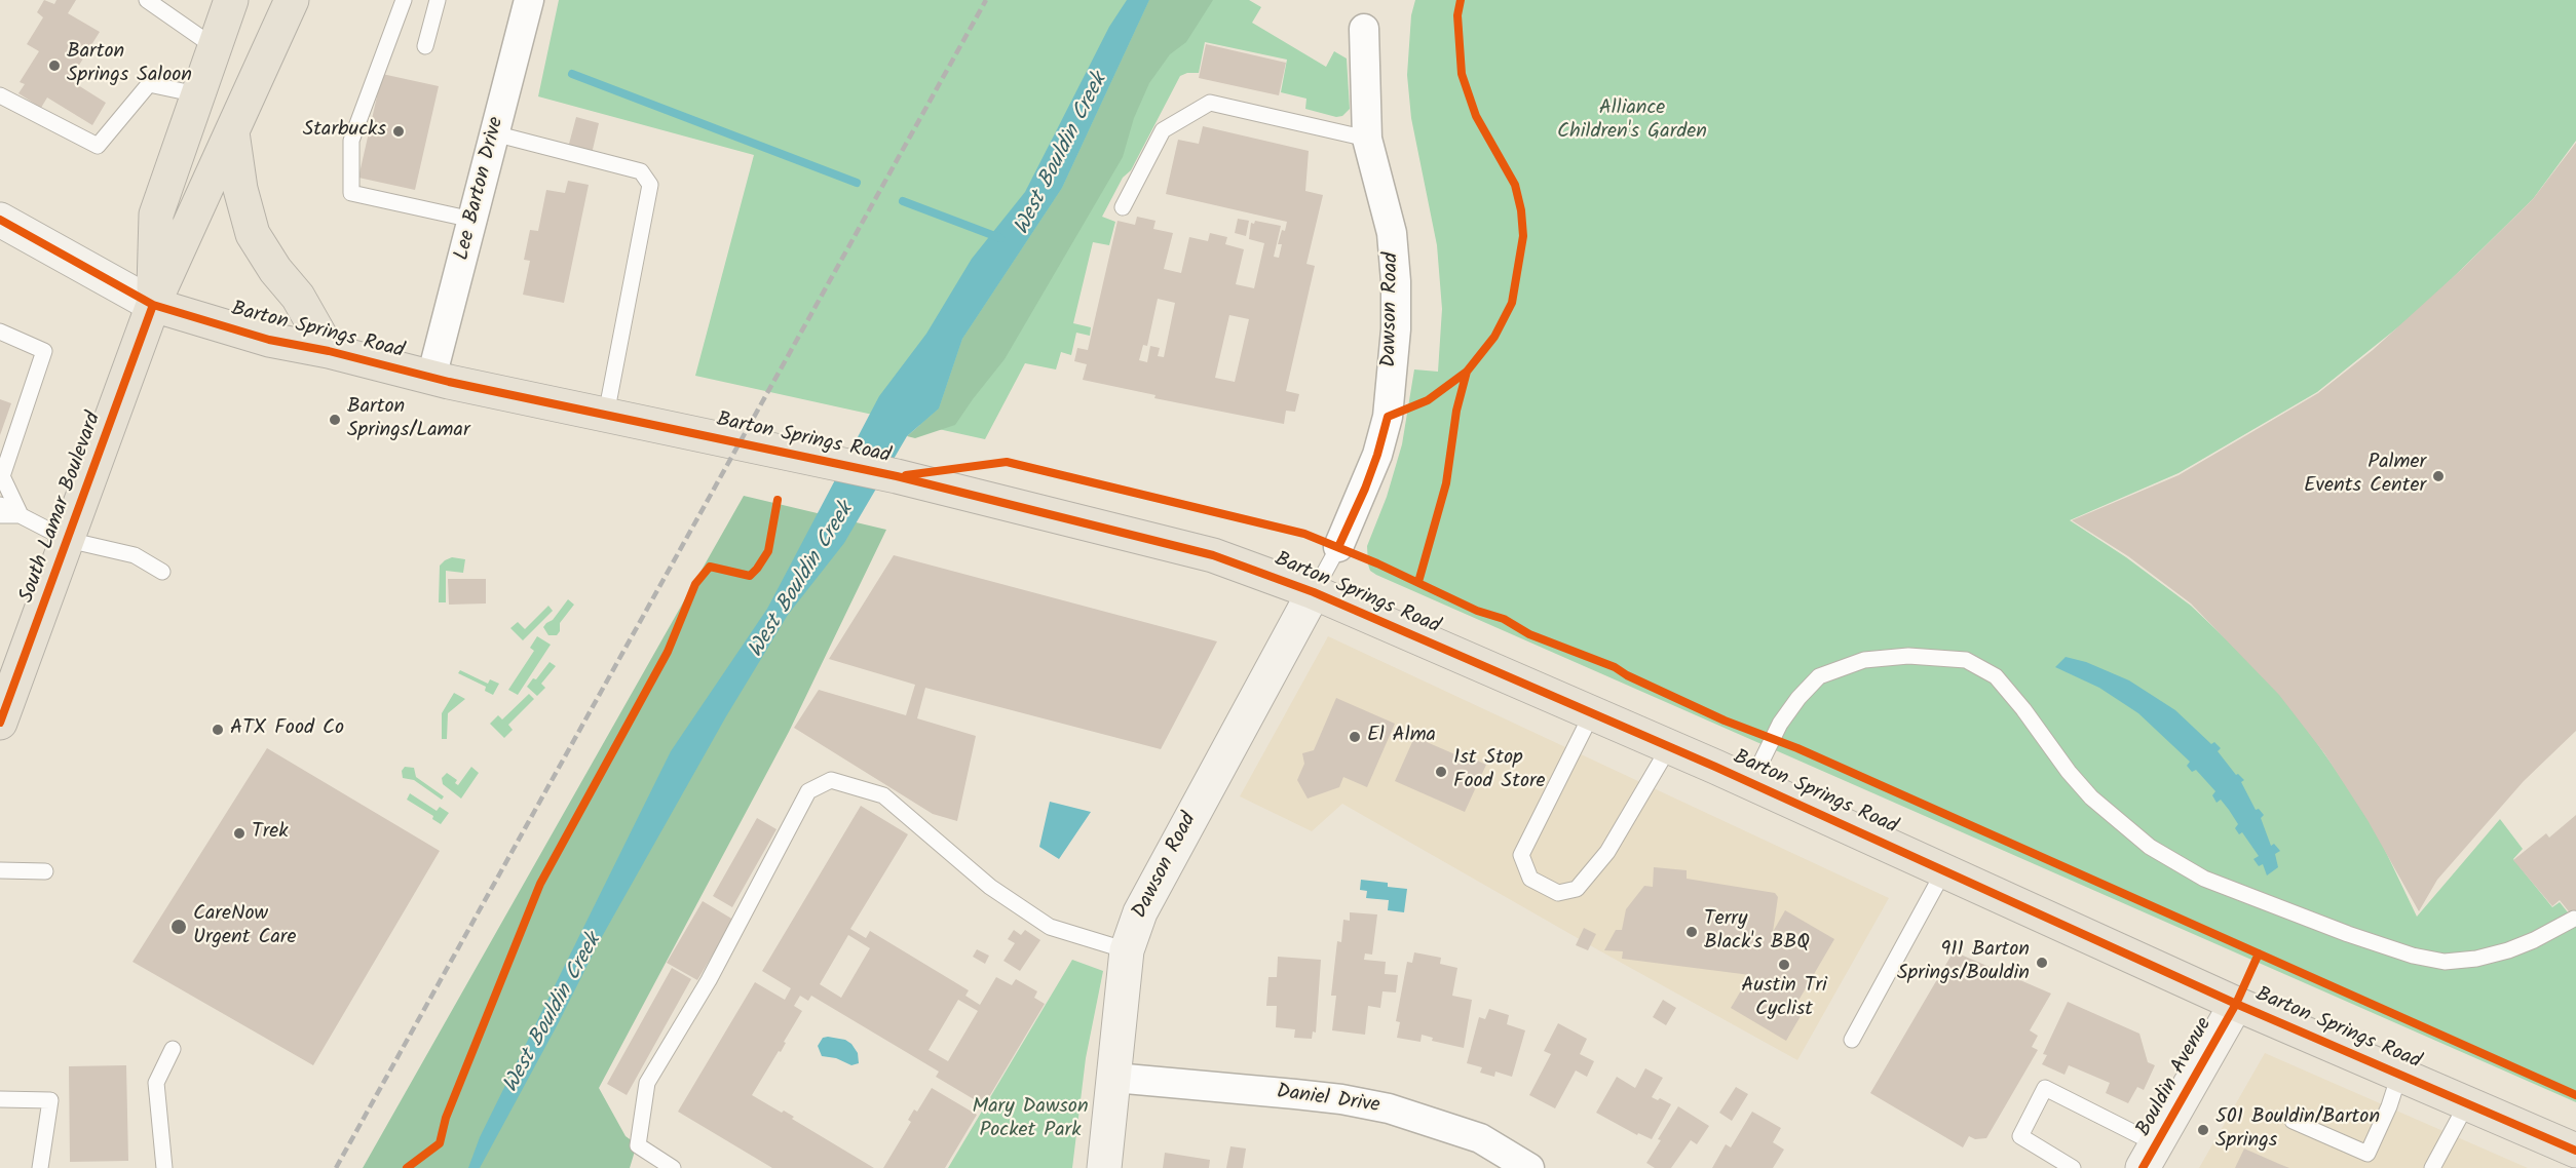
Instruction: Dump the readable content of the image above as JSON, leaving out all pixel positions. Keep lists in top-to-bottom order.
{
  "streets": {
    "main road": ["Barton Springs Road", "South Lamar Boulevard"],
    "street": [
      "Lee Barton Drive",
      "Dawson Road",
      "Bouldin Avenue",
      "Daniel Drive"
    ]
  },
  "crossings": [
    ["Lee Barton Drive", "Barton Springs Road"],
    ["Dawson Road", "Barton Springs Road"],
    ["Dawson Road", "Daniel Drive"],
    ["Barton Springs Road", "South Lamar Boulevard"],
    ["Barton Springs Road", "Bouldin Avenue"]
  ],
  "water": ["West Bouldin Creek"],
  "parks": ["Alliance Children's Garden", "Mary Dawson Pocket Park"],
  "places": [
    "Barton Springs Saloon",
    "Starbucks",
    "Barton Springs/Lamar",
    "Palmer Events Center",
    "ATX Food Co",
    "El Alma",
    "1st Stop Food Store",
    "Trek",
    "CareNow Urgent Care",
    "Terry Black's BBQ",
    "911 Barton Springs/Bouldin",
    "Austin Tri Cyclist",
    "501 Bouldin/Barton Springs"
  ]
}
